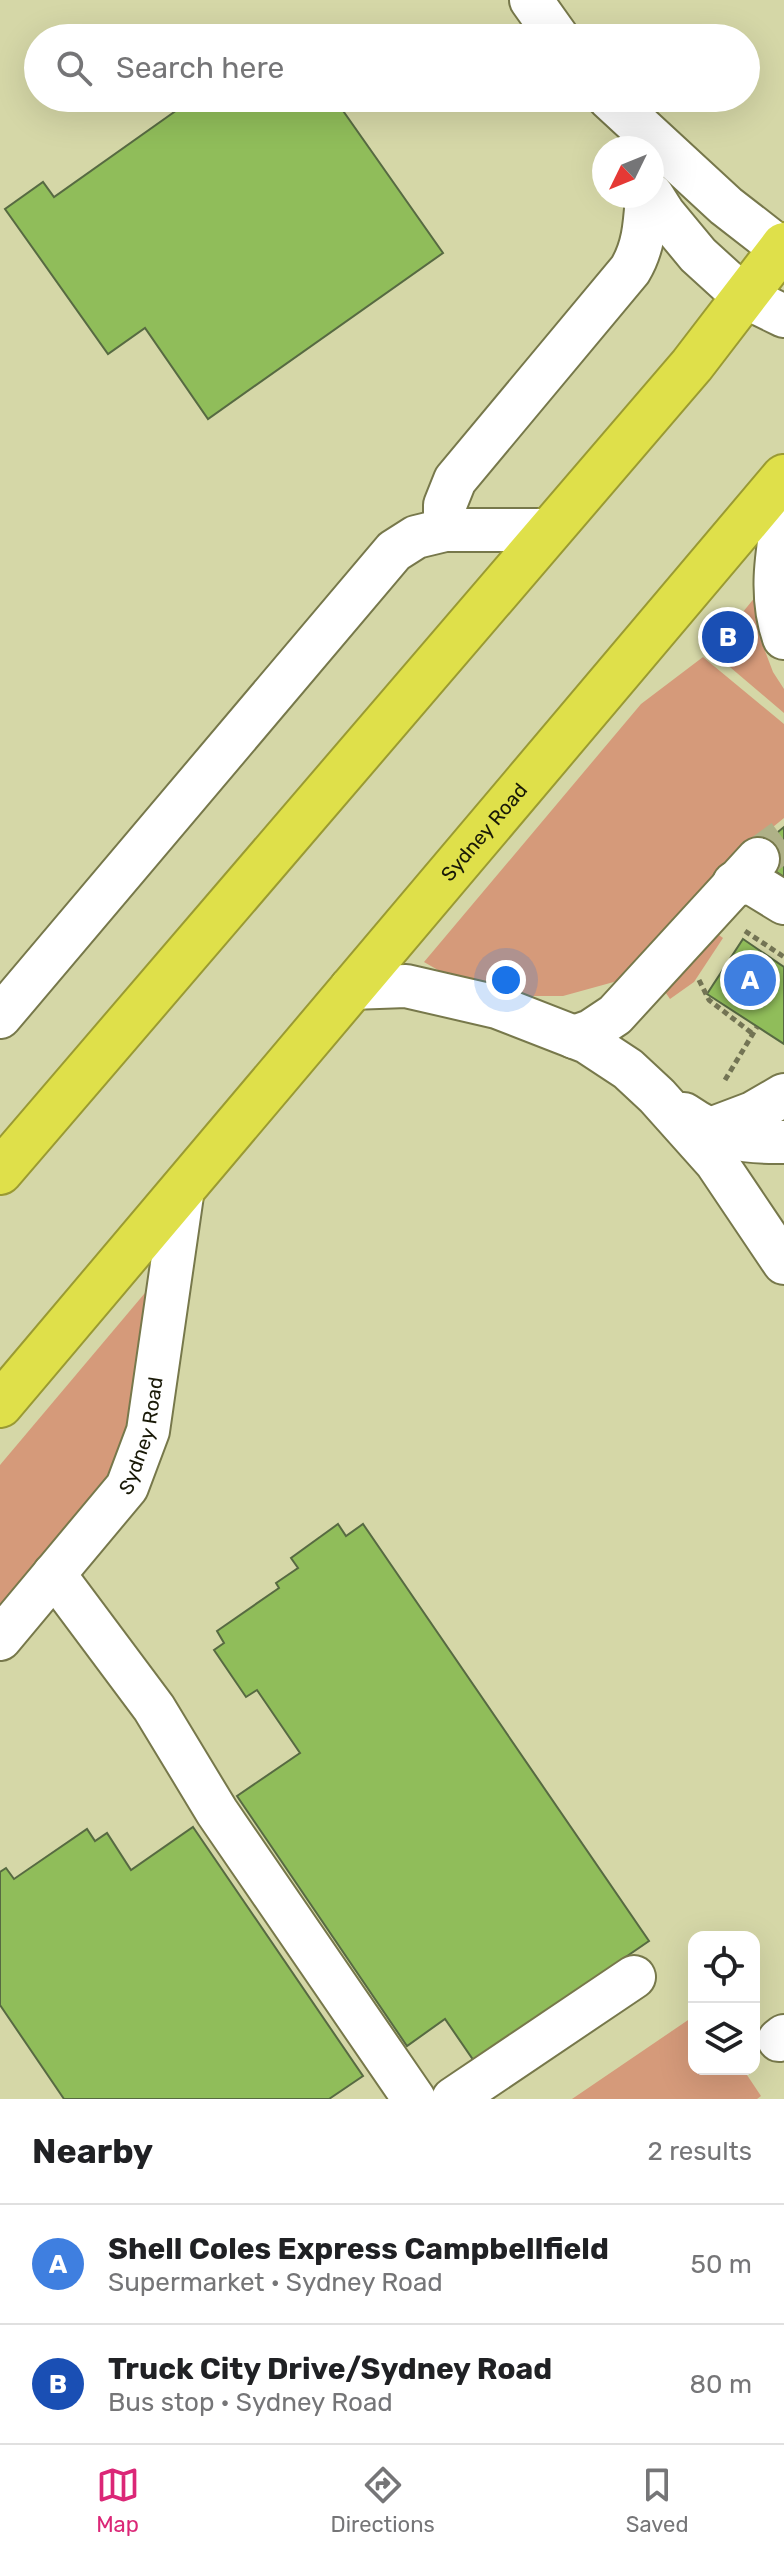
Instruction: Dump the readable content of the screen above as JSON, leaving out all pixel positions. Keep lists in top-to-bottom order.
{
  "streets": {
    "highway": ["Sydney Road"]
  },
  "north": "bottom left",
  "page": {
    "search": "Search here",
    "pins": ["B", "A"],
    "heading": ["Nearby", "2 results"],
    "list": [
      {
        "mark": "A",
        "name": "Shell Coles Express Campbellfield",
        "note": "Supermarket · Sydney Road",
        "value": "50 m"
      },
      {
        "mark": "B",
        "name": "Truck City Drive/Sydney Road",
        "note": "Bus stop · Sydney Road",
        "value": "80 m"
      }
    ],
    "nav": ["Map", "Directions", "Saved"]
  }
}
